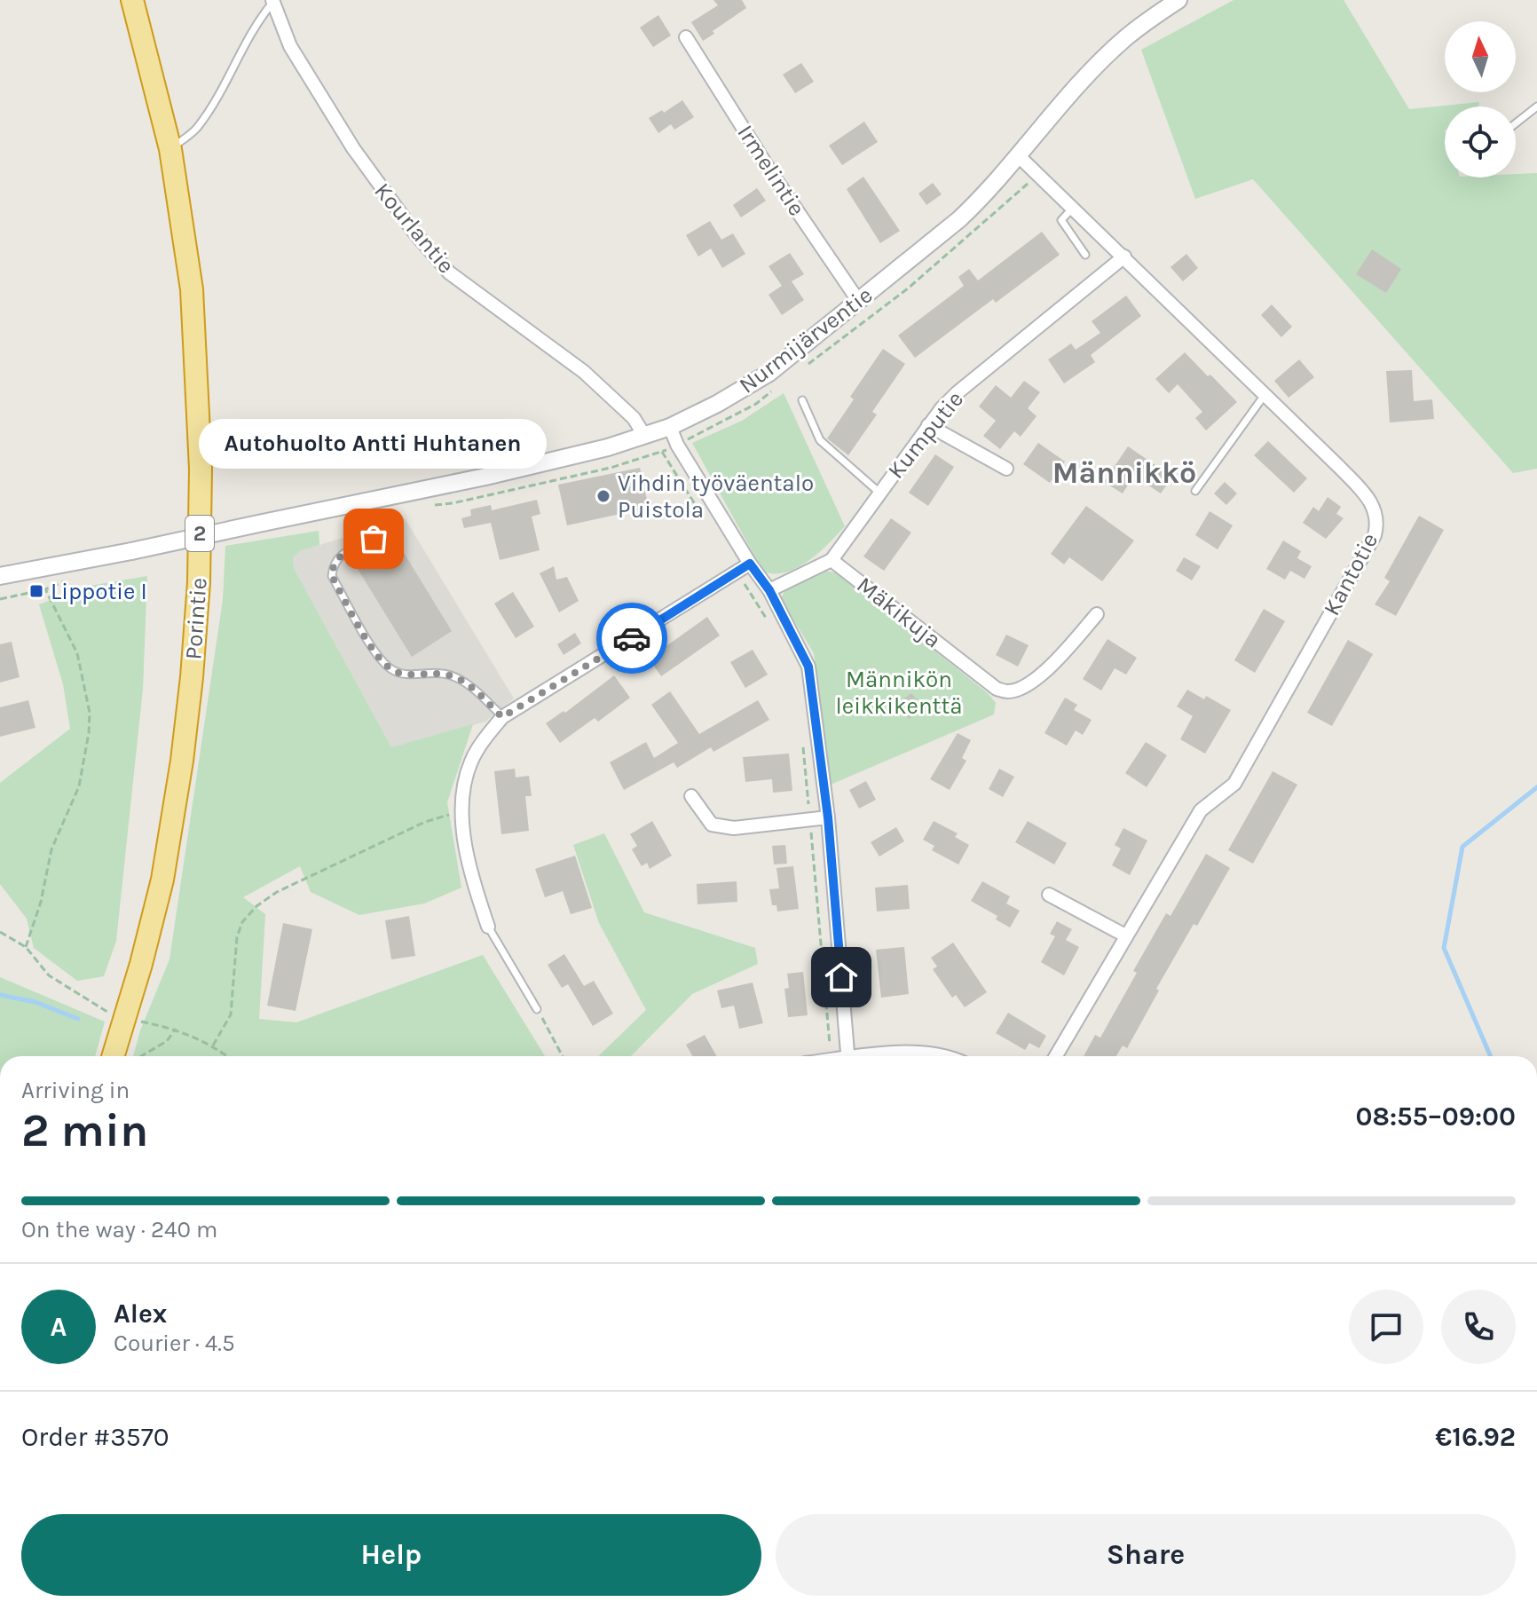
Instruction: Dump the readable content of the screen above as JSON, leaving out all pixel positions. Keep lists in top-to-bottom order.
{
  "streets": {
    "highway": ["2", "Porintie"],
    "street": [
      "Irmelintie",
      "Kourlantie",
      "Nurmijärventie",
      "Kumputie",
      "Kantotie",
      "Mäkikuja"
    ]
  },
  "crossings": [
    ["Irmelintie", "Nurmijärventie"],
    ["Kourlantie", "Nurmijärventie"],
    ["Nurmijärventie", "Kantotie"],
    ["Kumputie", "Kantotie"],
    ["Kumputie", "Mäkikuja"]
  ],
  "districts": ["Männikkö"],
  "parks": ["Männikön leikkikenttä"],
  "places": {
    "other": ["Vihdin työväentalo Puistola", "Autohuolto Antti Huhtanen"],
    "transit": ["Lippotie I"]
  },
  "north": "top",
  "page": {
    "bubble": "Autohuolto Antti Huhtanen",
    "heading": ["2 min", "Arriving in", "08:55–09:00"],
    "panel": [
      "Alex",
      "Courier · 4.5",
      "Order #3570",
      "€16.92"
    ],
    "bar": "On the way · 240 m",
    "round": "A",
    "buttons": ["Help", "Share"]
  }
}
